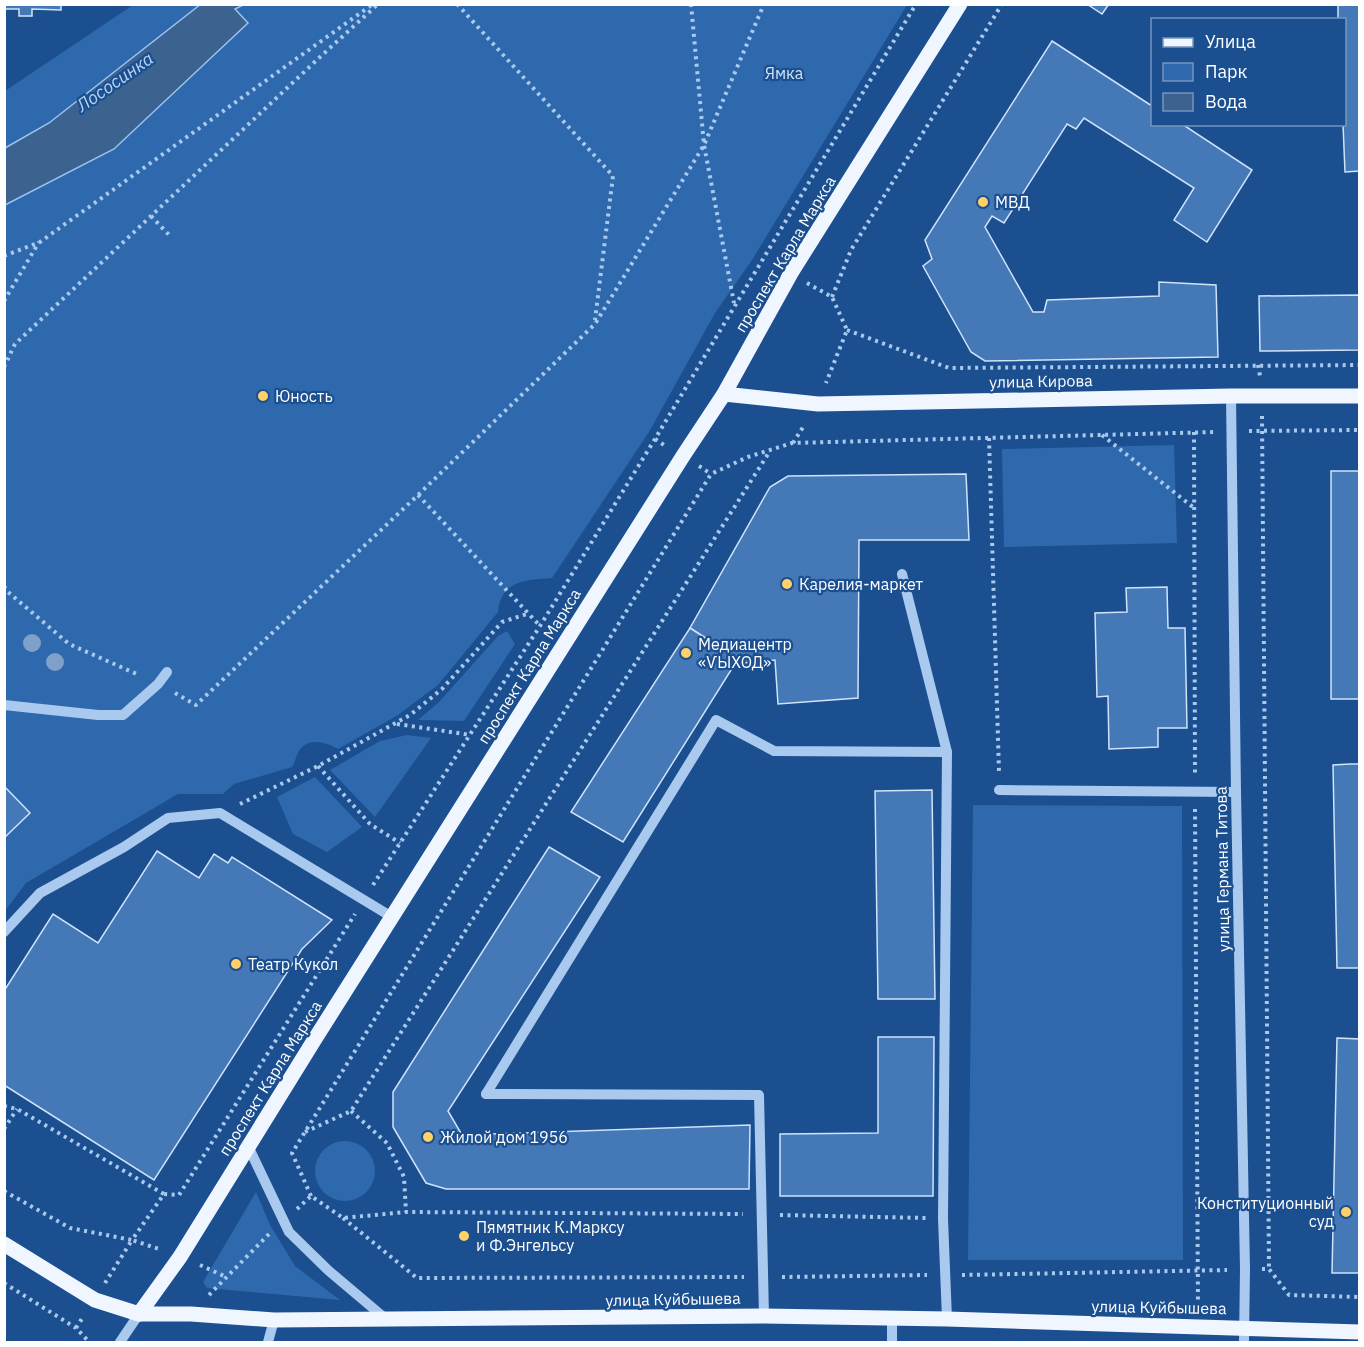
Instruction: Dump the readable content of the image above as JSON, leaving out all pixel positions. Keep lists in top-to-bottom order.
{
  "streets": {
    "main road": ["проспект Карла Маркса", "улица Кирова", "улица Куйбышева"],
    "street": ["улица Германа Титова"]
  },
  "crossings": [
    ["проспект Карла Маркса", "улица Кирова"],
    ["проспект Карла Маркса", "улица Куйбышева"],
    ["улица Кирова", "улица Германа Титова"],
    ["улица Германа Титова", "улица Куйбышева"]
  ],
  "water": ["Лососинка"],
  "parks": ["Ямка"],
  "places": [
    "МВД",
    "Юность",
    "Карелия-маркет",
    "Медиацентр «ѴЫХОД»",
    "Театр Кукол",
    "Жилой дом 1956",
    "Конституционный суд",
    "Пямятник К.Марксу и Ф.Энгельсу"
  ],
  "legend": ["Улица", "Парк", "Вода"]
}
